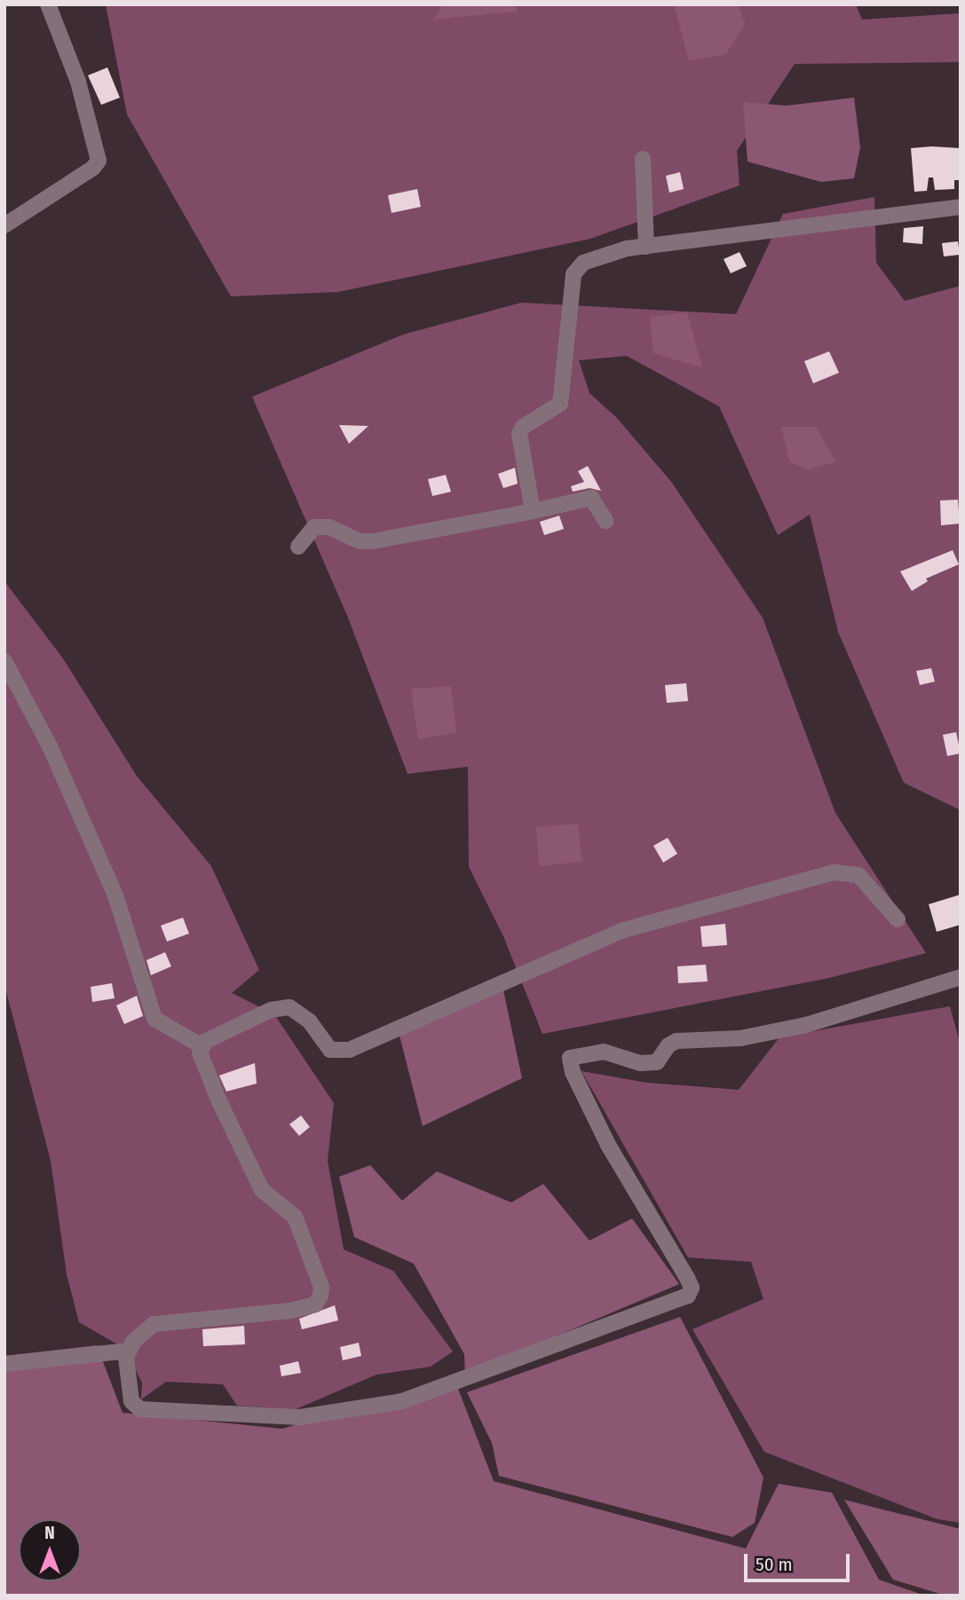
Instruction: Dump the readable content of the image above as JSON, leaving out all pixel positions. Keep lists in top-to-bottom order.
{
  "scale_bar": "50 m",
  "north": "top"
}
